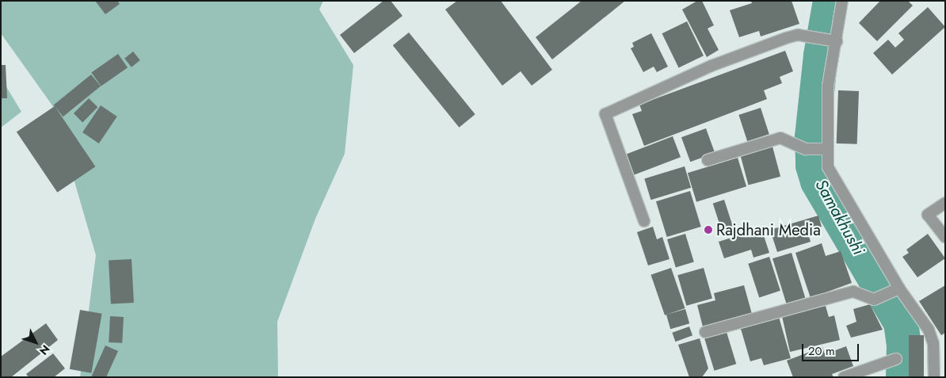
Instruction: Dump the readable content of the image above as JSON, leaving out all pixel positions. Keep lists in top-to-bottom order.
{
  "water": ["Samakhushi"],
  "places": ["Rajdhani Media"],
  "scale_bar": "20 m",
  "north": "bottom right"
}
